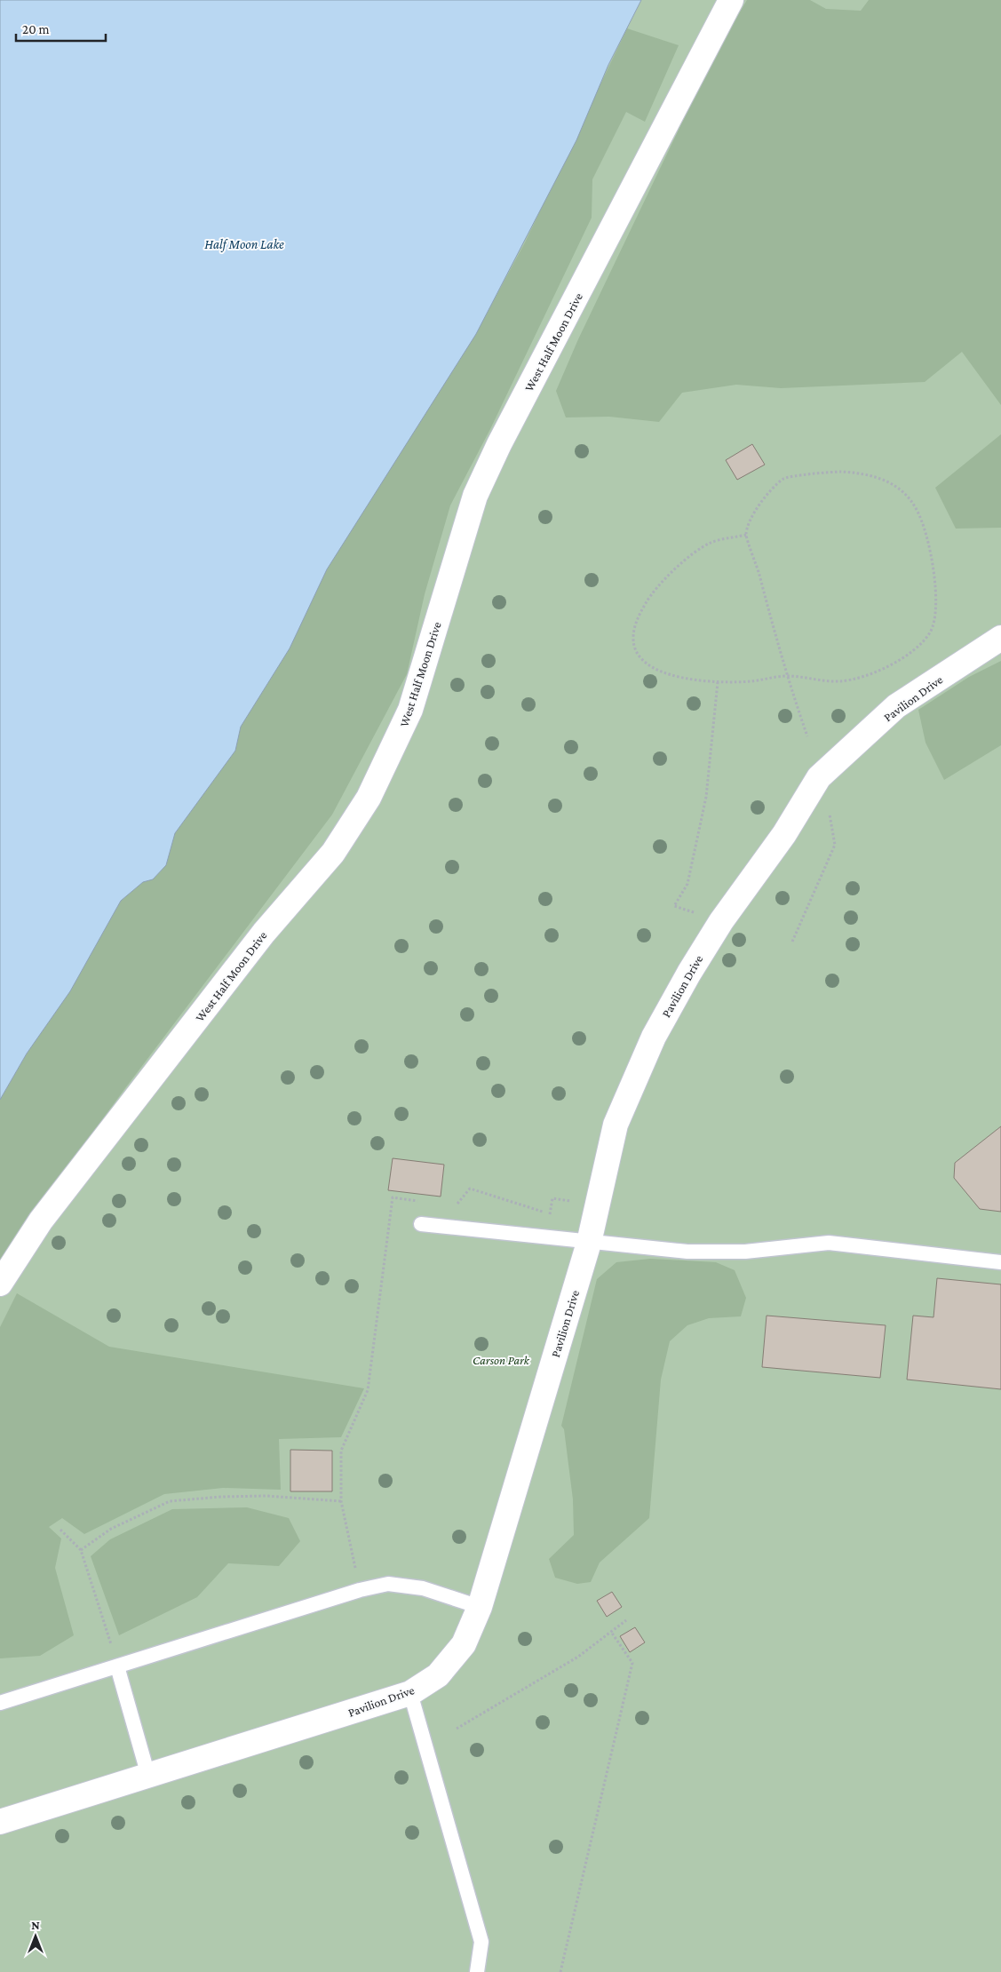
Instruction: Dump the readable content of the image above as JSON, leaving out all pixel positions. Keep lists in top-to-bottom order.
{
  "streets": {
    "street": ["West Half Moon Drive", "Pavilion Drive"]
  },
  "water": ["Half Moon Lake"],
  "parks": ["Carson Park"],
  "scale_bar": "20 m",
  "north": "top"
}
